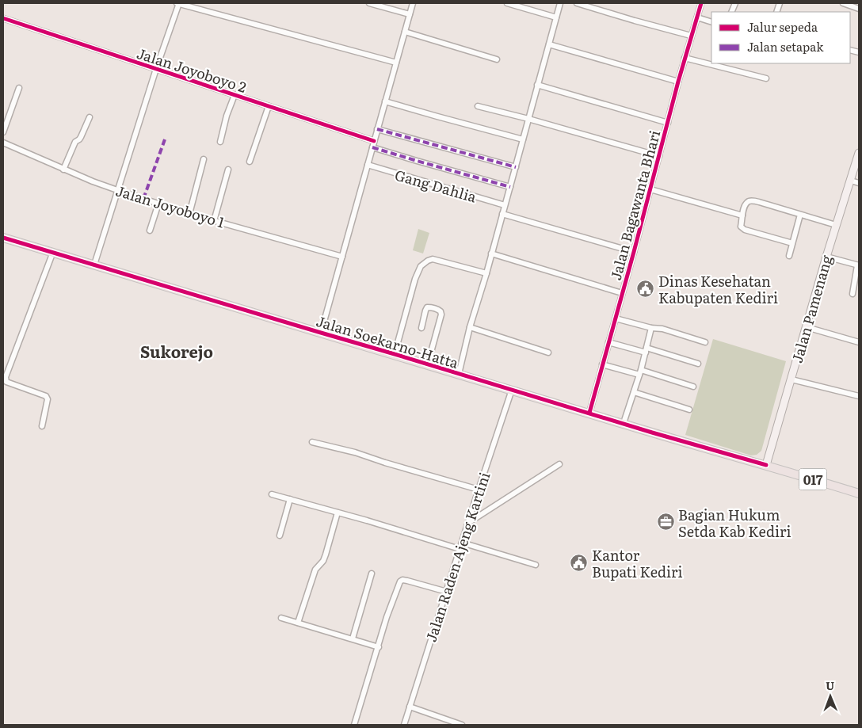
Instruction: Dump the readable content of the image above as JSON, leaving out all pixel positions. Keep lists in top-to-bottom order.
{
  "streets": {
    "main road": ["Jalan Pamenang", "Jalan Soekarno-Hatta", "017"],
    "street": [
      "Jalan Joyoboyo 2",
      "Gang Dahlia",
      "Jalan Bagawanta Bhari",
      "Jalan Joyoboyo 1",
      "Jalan Raden Ajeng Kartini"
    ]
  },
  "crossings": [
    ["Jalan Bagawanta Bhari", "Jalan Soekarno-Hatta"],
    ["Jalan Pamenang", "Jalan Soekarno-Hatta"],
    ["Jalan Pamenang", "017"],
    ["Jalan Soekarno-Hatta", "017"],
    ["Jalan Soekarno-Hatta", "Jalan Raden Ajeng Kartini"]
  ],
  "districts": ["Sukorejo"],
  "places": {
    "public building": ["Dinas Kesehatan Kabupaten Kediri", "Kantor Bupati Kediri"],
    "office": ["Bagian Hukum Setda Kab Kediri"]
  },
  "legend": ["Jalur sepeda", "Jalan setapak"],
  "north": "top"
}
